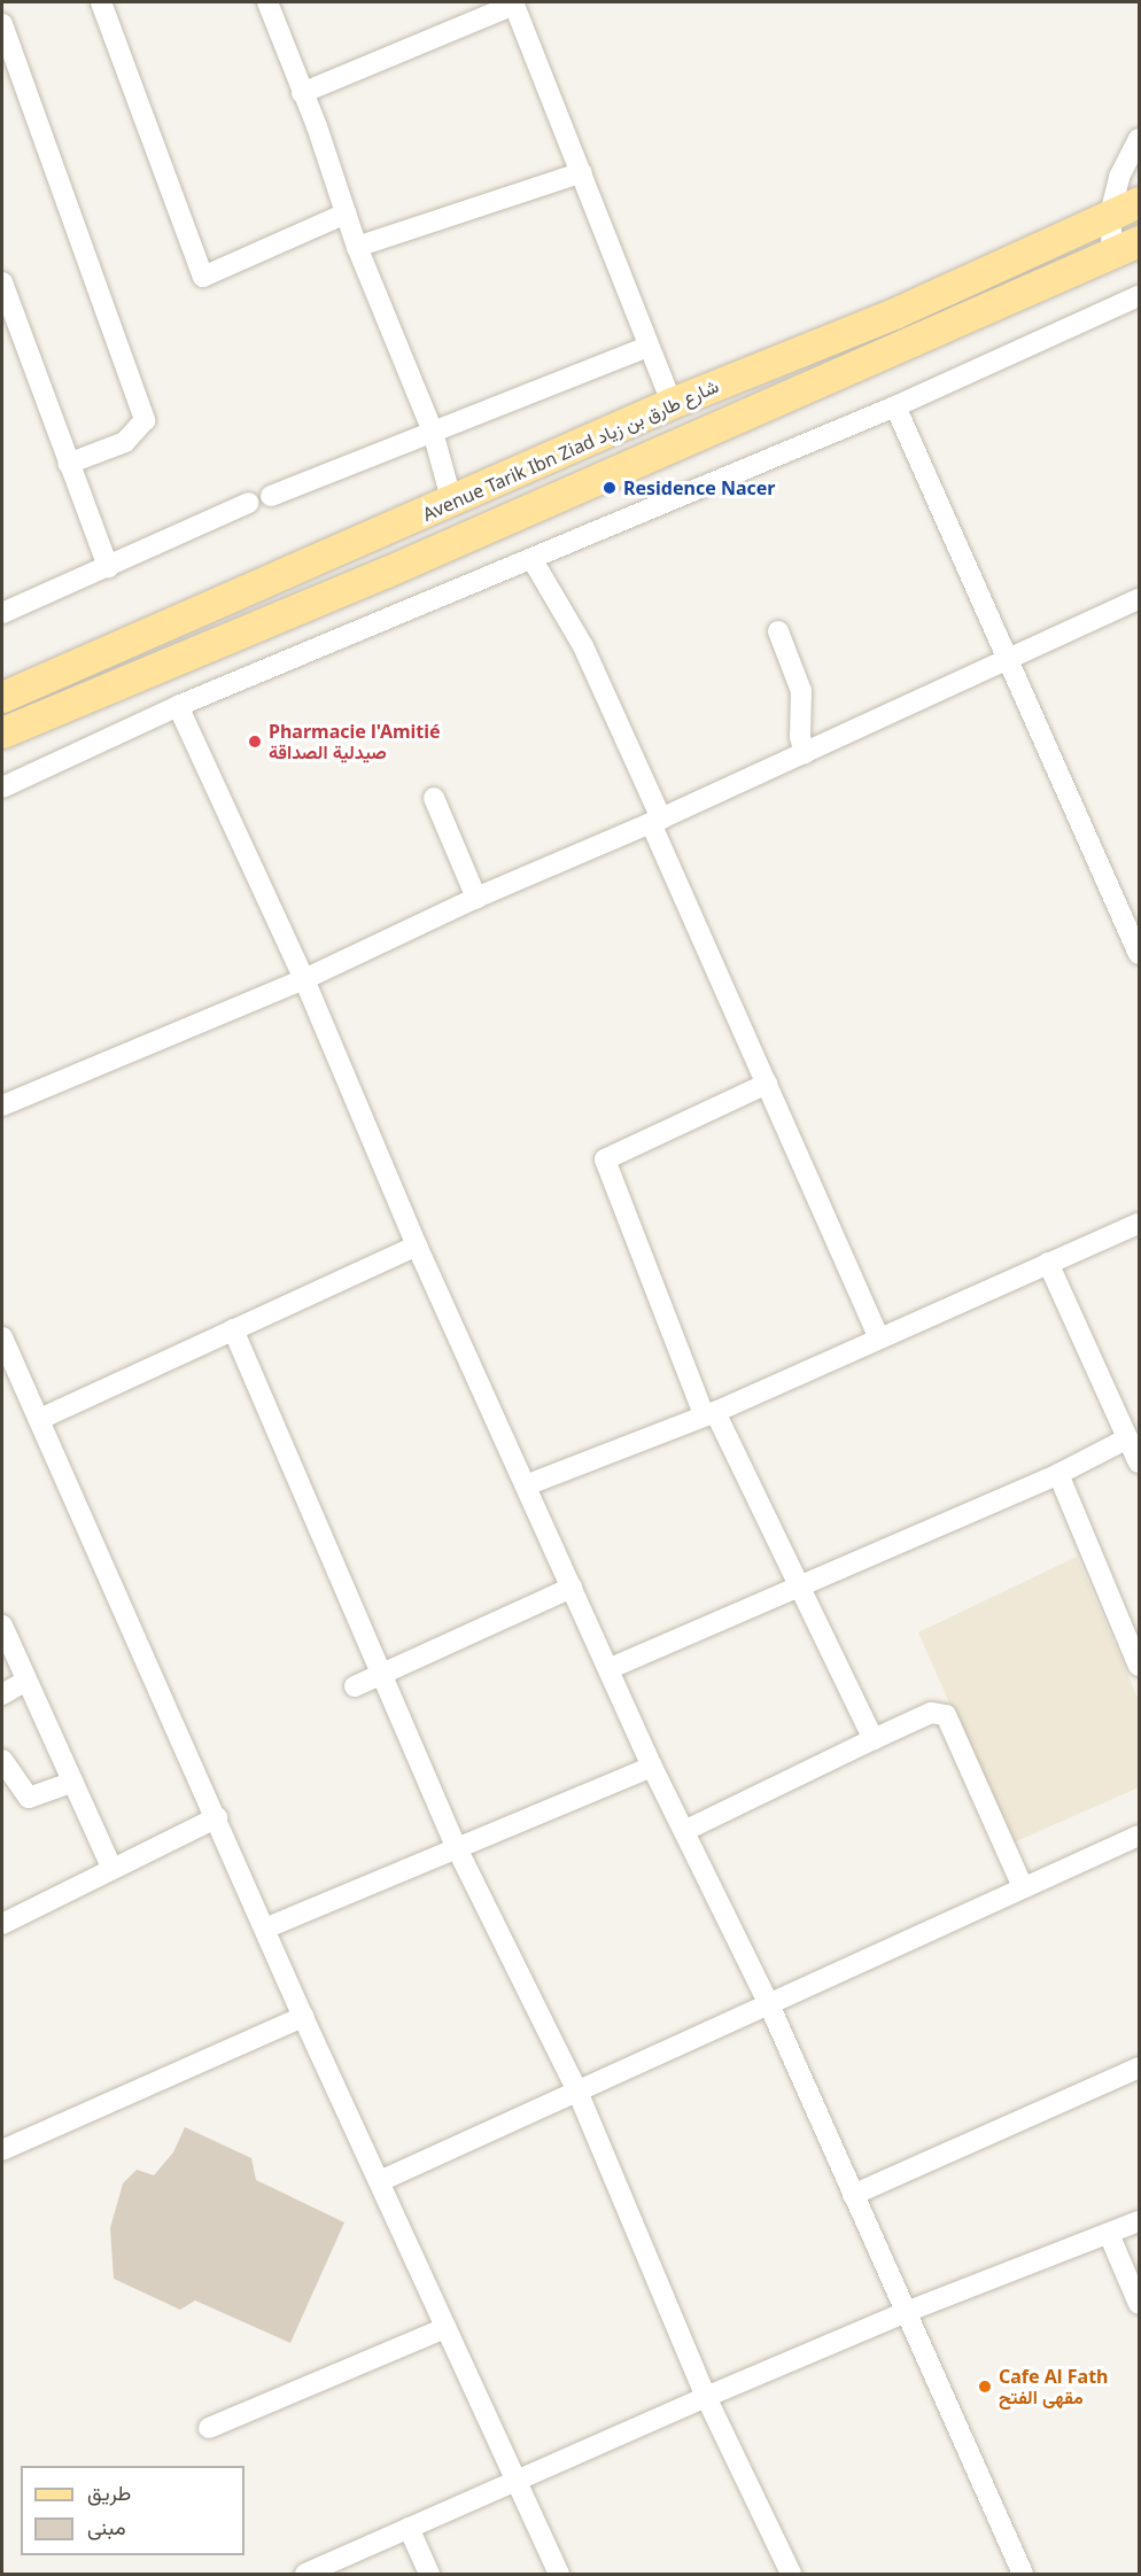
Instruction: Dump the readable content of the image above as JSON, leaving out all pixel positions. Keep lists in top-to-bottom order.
{
  "streets": {
    "main road": ["Avenue Tarik Ibn Ziad شارع طارق بن زياد"]
  },
  "places": ["Residence Nacer", "Pharmacie l'Amitié صيدلية الصداقة", "Cafe Al Fath مقهى الفتح"],
  "legend": ["طريق", "مبنى"]
}
